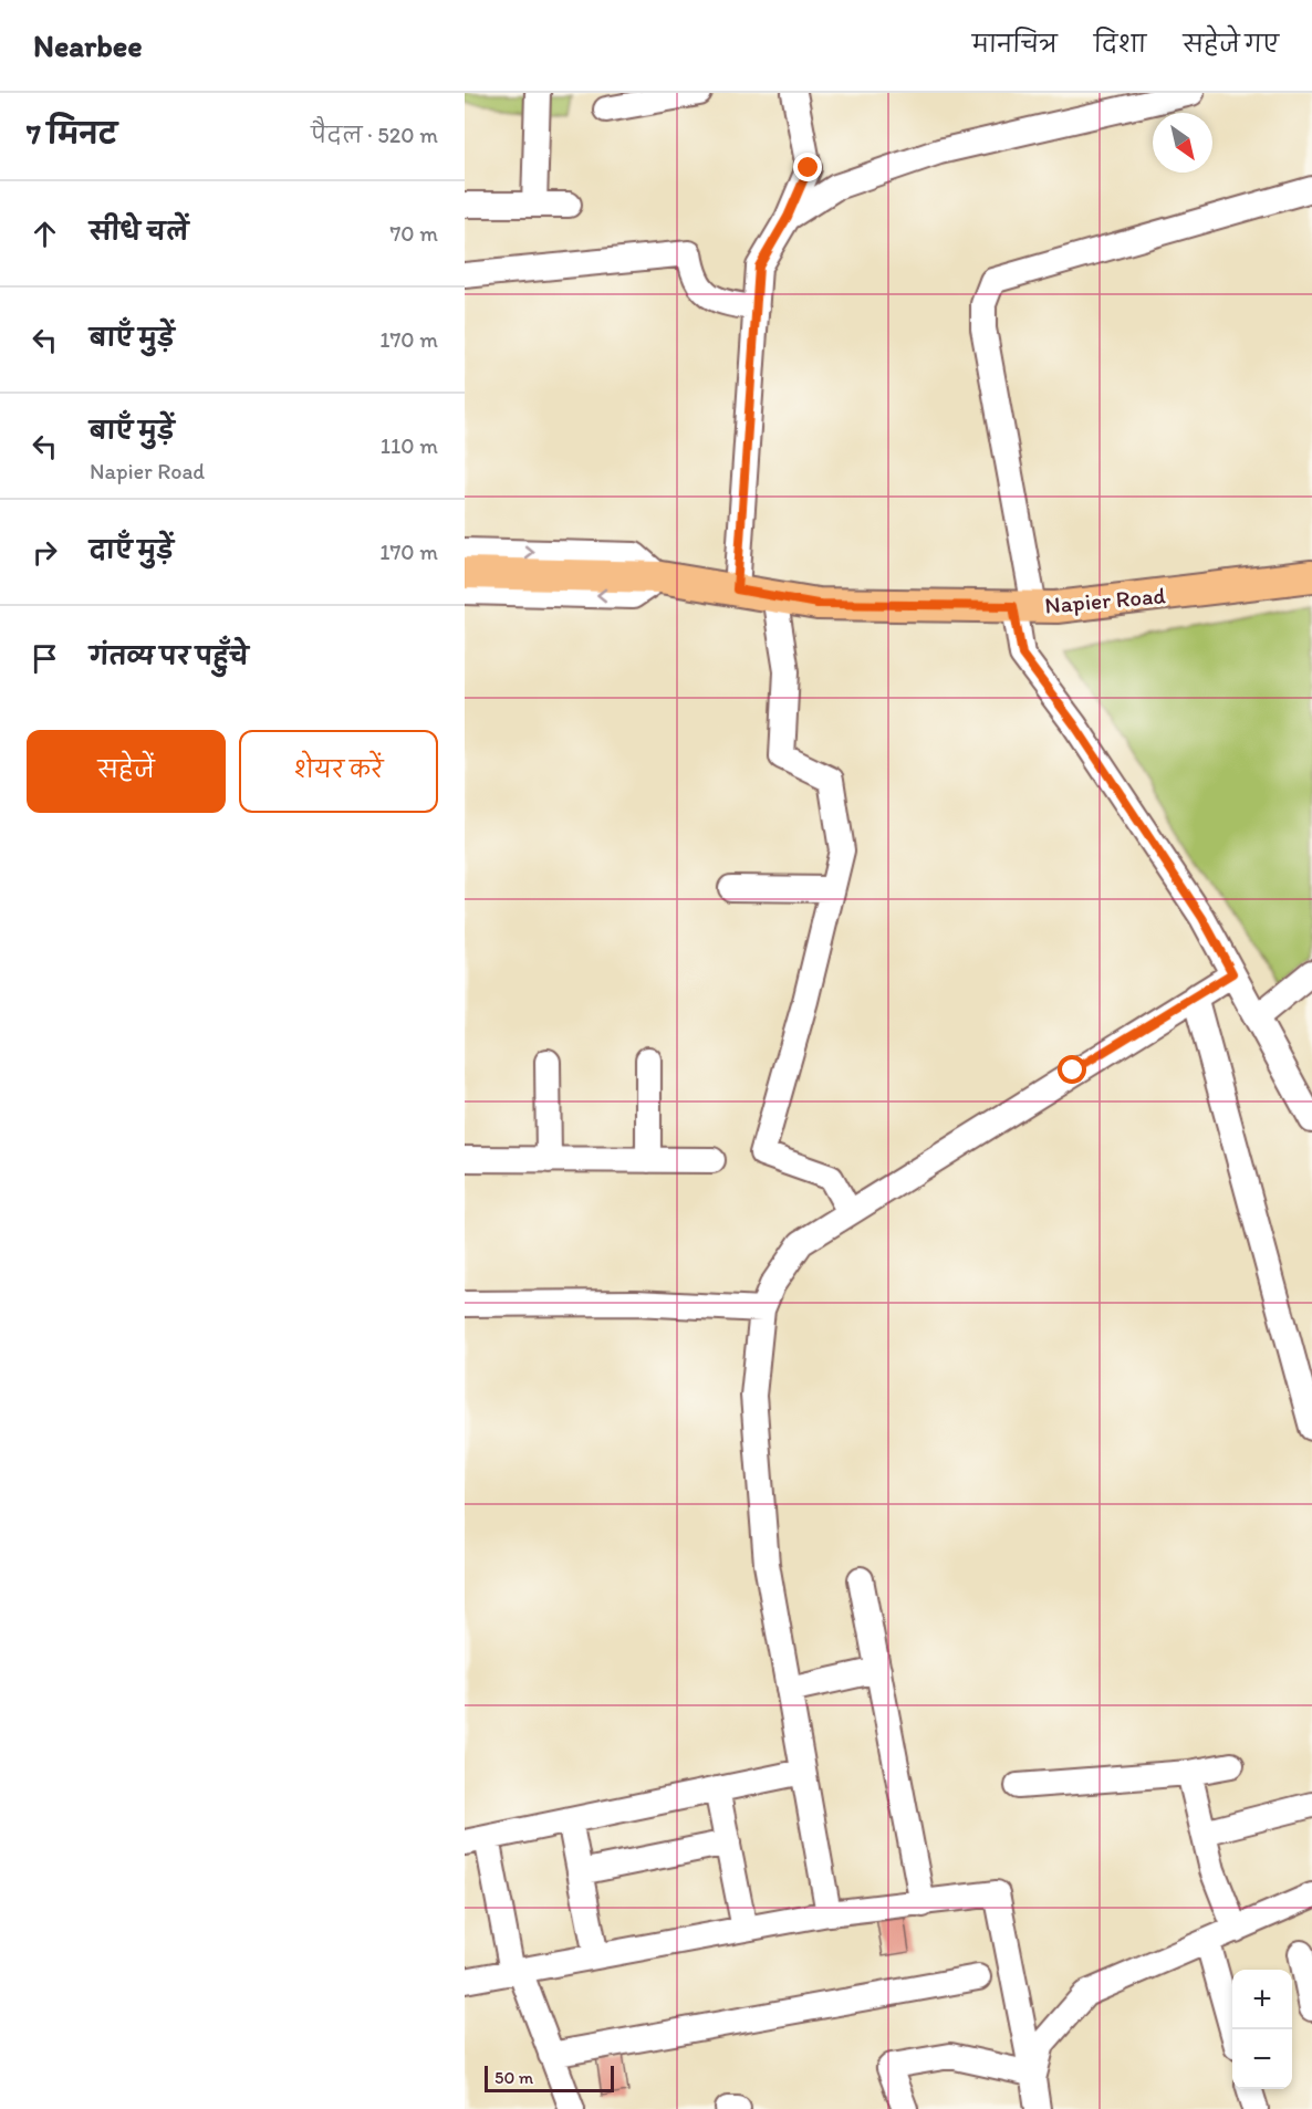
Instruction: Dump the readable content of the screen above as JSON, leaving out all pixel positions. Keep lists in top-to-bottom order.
{
  "streets": {
    "main road": ["Napier Road"]
  },
  "scale_bar": "50 m",
  "north": "bottom right",
  "page": {
    "header": "Nearbee",
    "nav": ["मानचित्र", "दिशा", "सहेजे गए"],
    "heading": ["7 मिनट", "पैदल · 520 m"],
    "list": [
      ["सीधे चलें", "70 m"],
      ["बाएँ मुड़ें", "170 m"],
      ["बाएँ मुड़ें", "Napier Road", "110 m"],
      ["दाएँ मुड़ें", "170 m"],
      "गंतव्य पर पहुँचे"
    ],
    "buttons": ["सहेजें", "शेयर करें"],
    "map_buttons": ["+", "−"],
    "scale": "50 m"
  }
}
